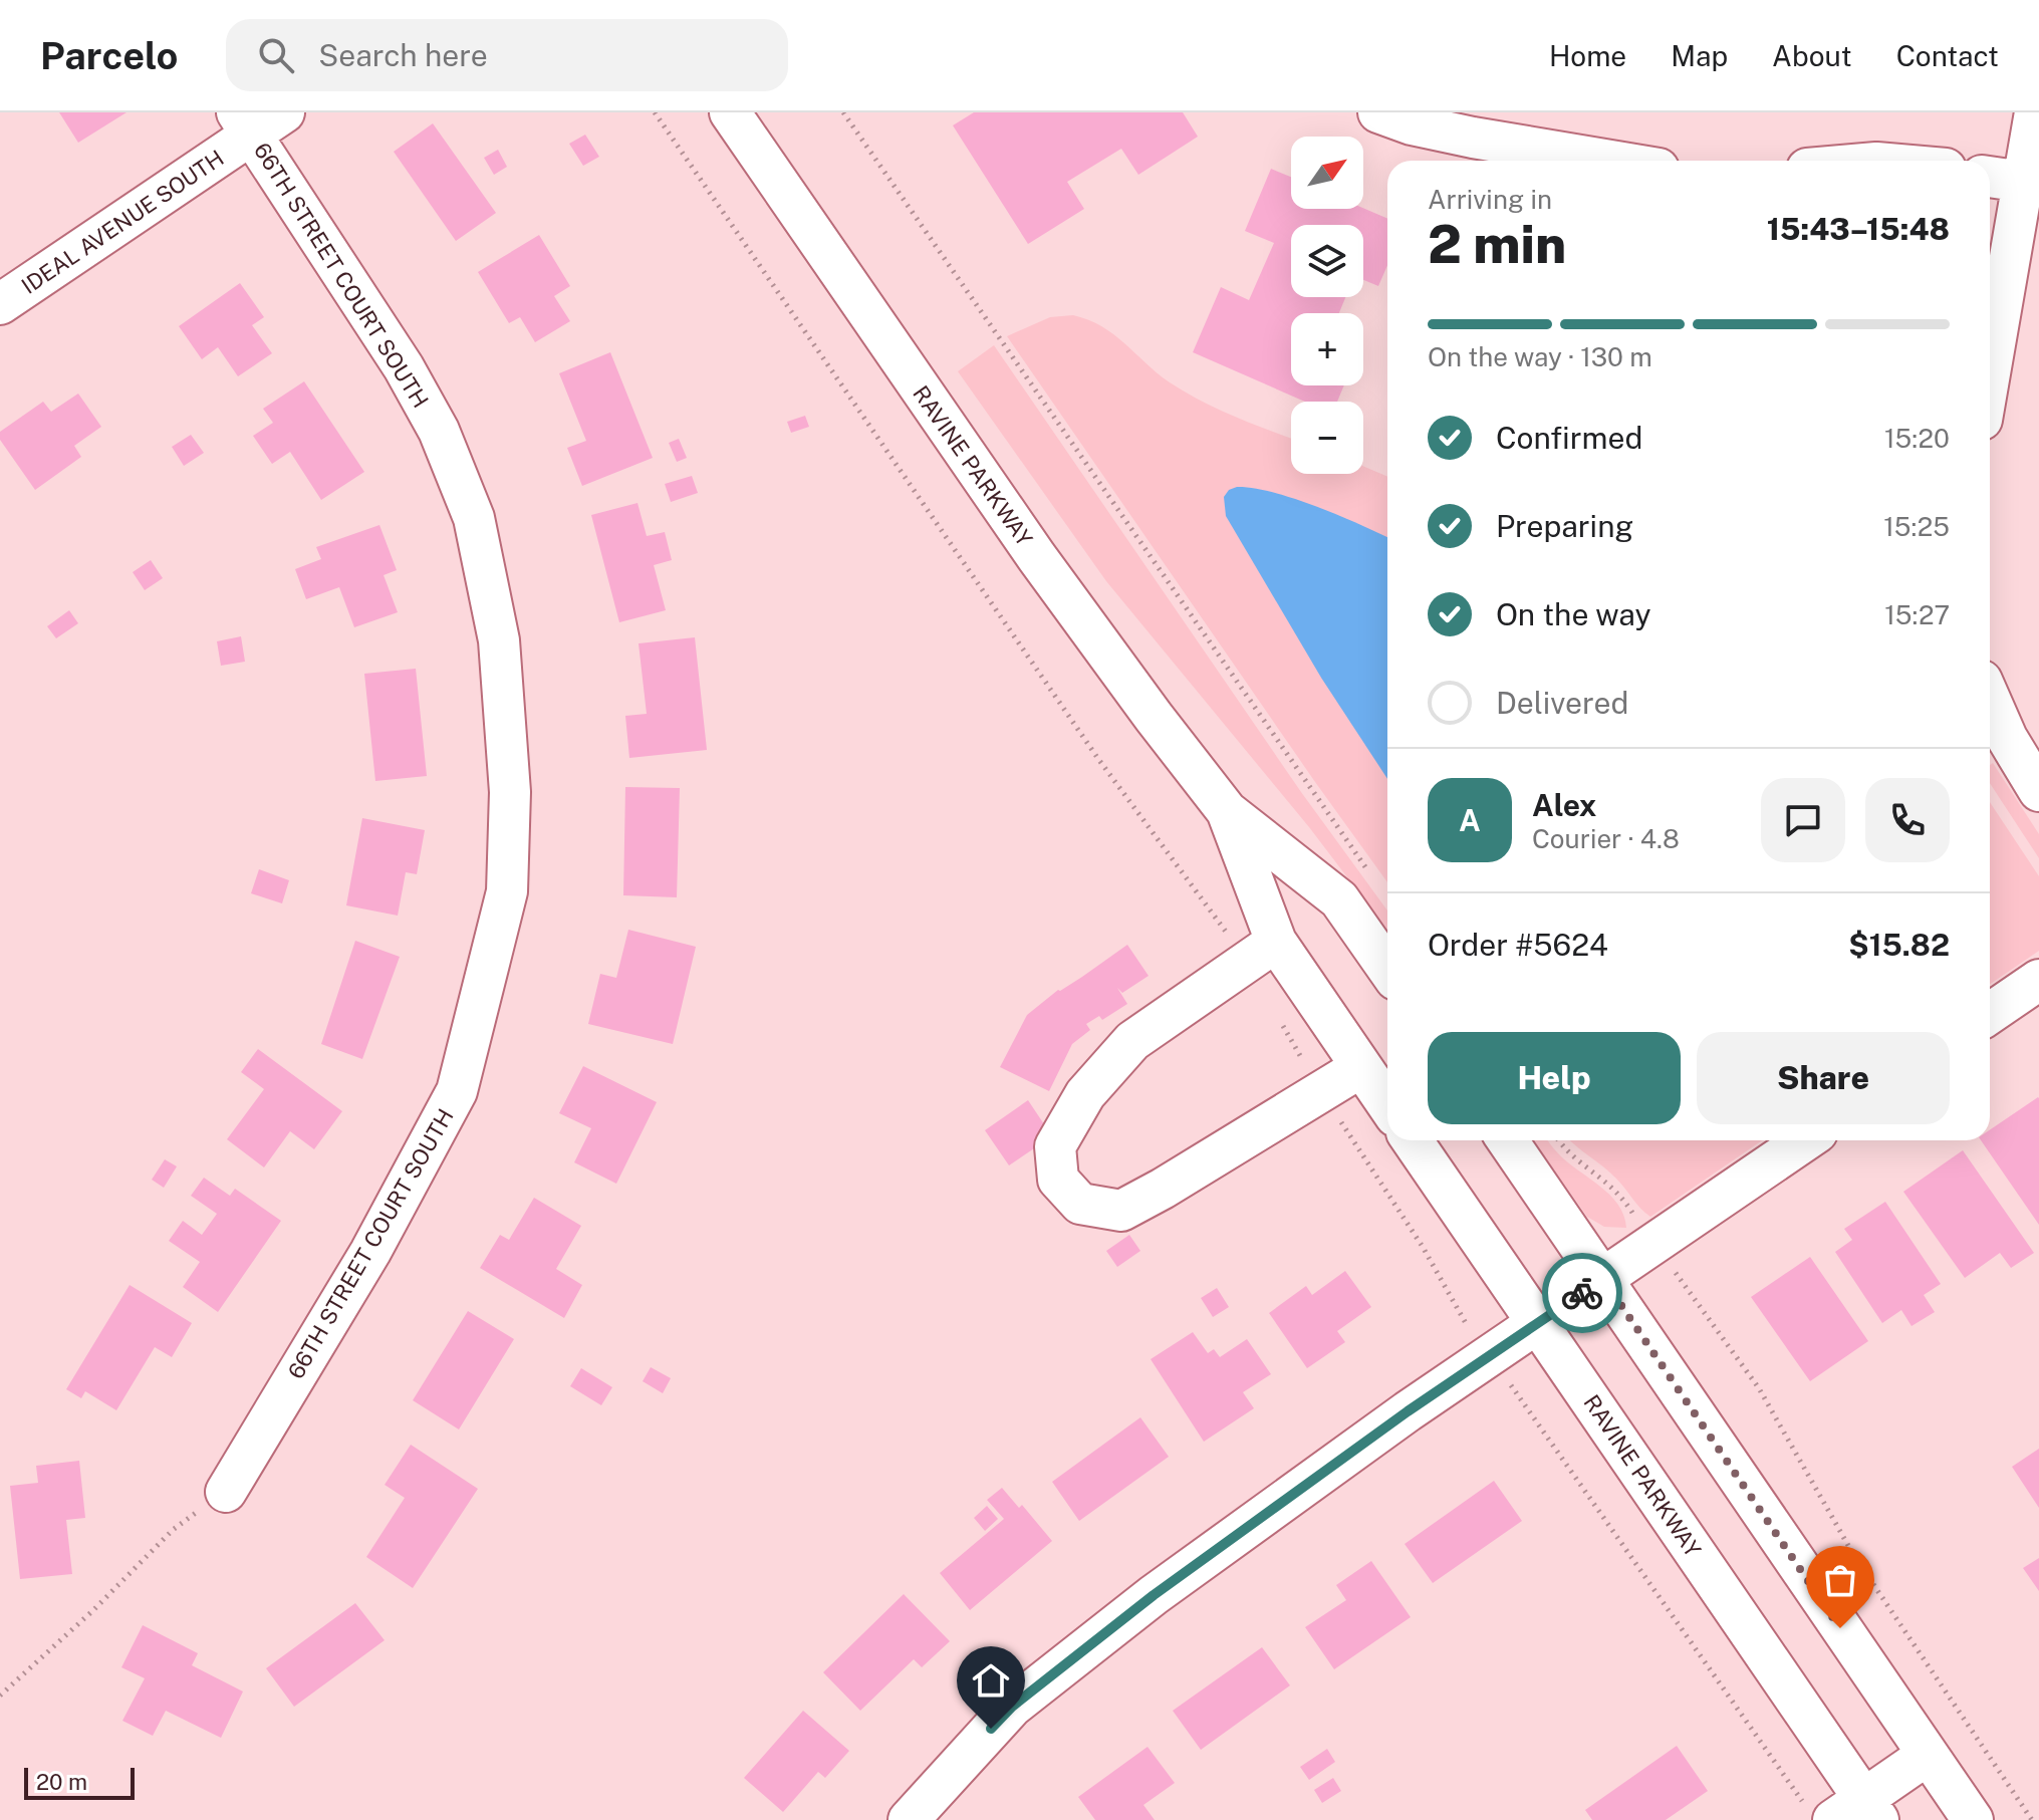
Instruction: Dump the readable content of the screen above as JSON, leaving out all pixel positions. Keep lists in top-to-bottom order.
{
  "streets": {
    "street": ["IDEAL AVENUE SOUTH", "66TH STREET COURT SOUTH", "RAVINE PARKWAY"]
  },
  "crossings": [
    ["IDEAL AVENUE SOUTH", "66TH STREET COURT SOUTH"]
  ],
  "scale_bar": "20 m",
  "north": "top right",
  "page": {
    "header": "Parcelo",
    "search": "Search here",
    "nav": [
      "Home",
      "Map",
      "About",
      "Contact"
    ],
    "map_buttons": ["+", "−"],
    "heading": ["2 min", "Arriving in", "15:43–15:48"],
    "panel": [
      "Alex",
      "Courier · 4.8",
      "Order #5624",
      "$15.82"
    ],
    "bar": "On the way · 130 m",
    "list": [
      ["Confirmed", "15:20"],
      ["Preparing", "15:25"],
      ["On the way", "15:27"],
      "Delivered"
    ],
    "round": "A",
    "buttons": ["Help", "Share"],
    "scale": "20 m"
  }
}
